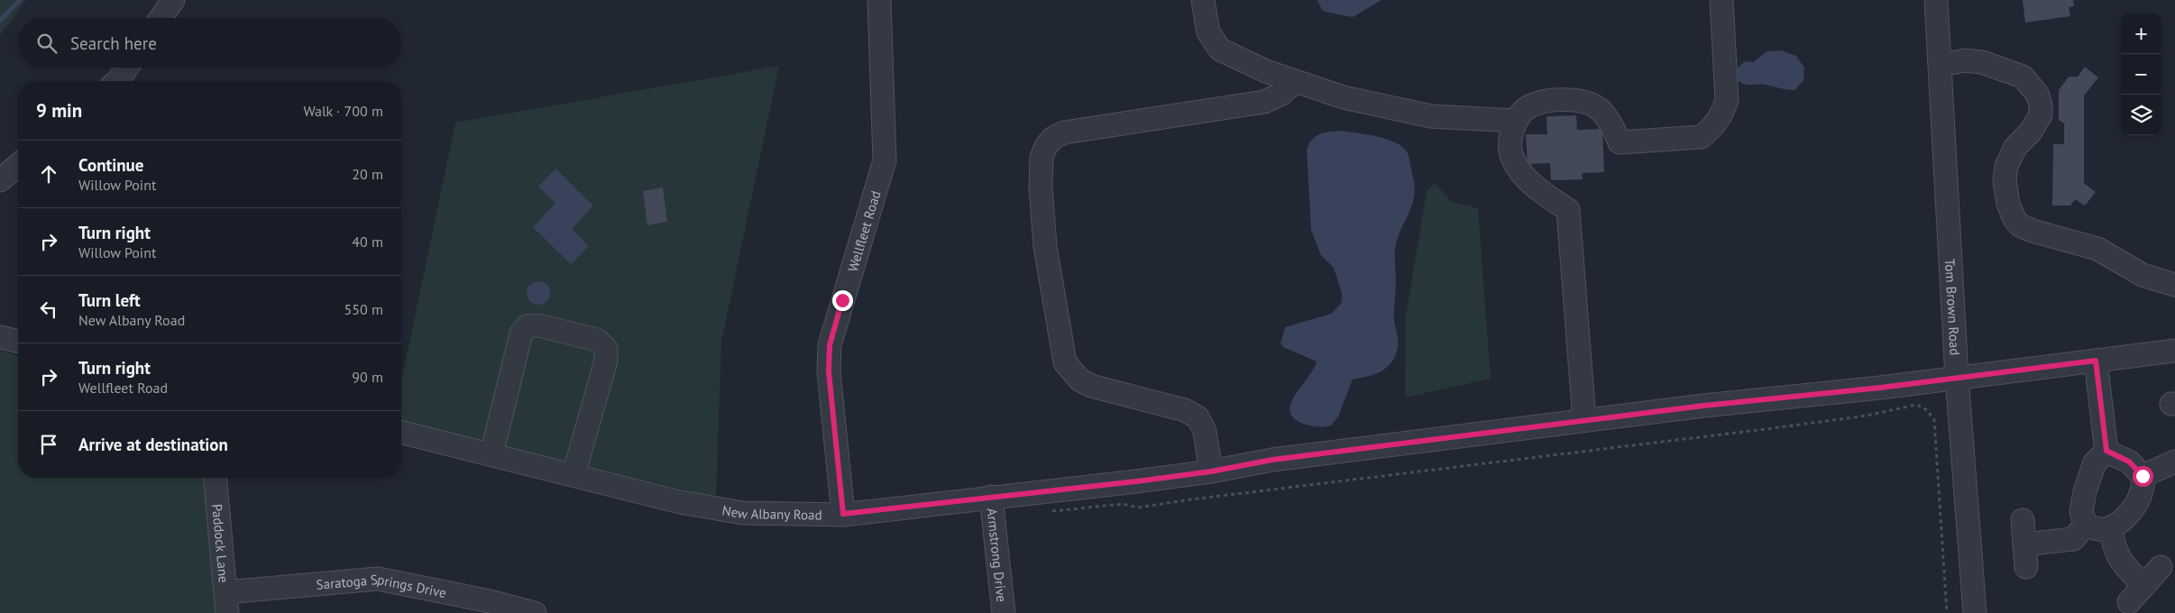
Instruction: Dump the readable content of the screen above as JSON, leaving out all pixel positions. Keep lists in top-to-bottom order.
{
  "streets": {
    "street": [
      "Wellfleet Road",
      "Tom Brown Road",
      "New Albany Road",
      "Paddock Lane",
      "Armstrong Drive",
      "Saratoga Springs Drive"
    ]
  },
  "crossings": [
    ["Wellfleet Road", "New Albany Road"],
    ["Tom Brown Road", "New Albany Road"],
    ["New Albany Road", "Armstrong Drive"],
    ["Paddock Lane", "Saratoga Springs Drive"]
  ],
  "page": {
    "map_buttons": ["+", "−"],
    "search": "Search here",
    "heading": ["9 min", "Walk · 700 m"],
    "list": [
      ["Continue", "Willow Point", "20 m"],
      ["Turn right", "Willow Point", "40 m"],
      ["Turn left", "New Albany Road", "550 m"],
      ["Turn right", "Wellfleet Road", "90 m"],
      "Arrive at destination"
    ]
  }
}
